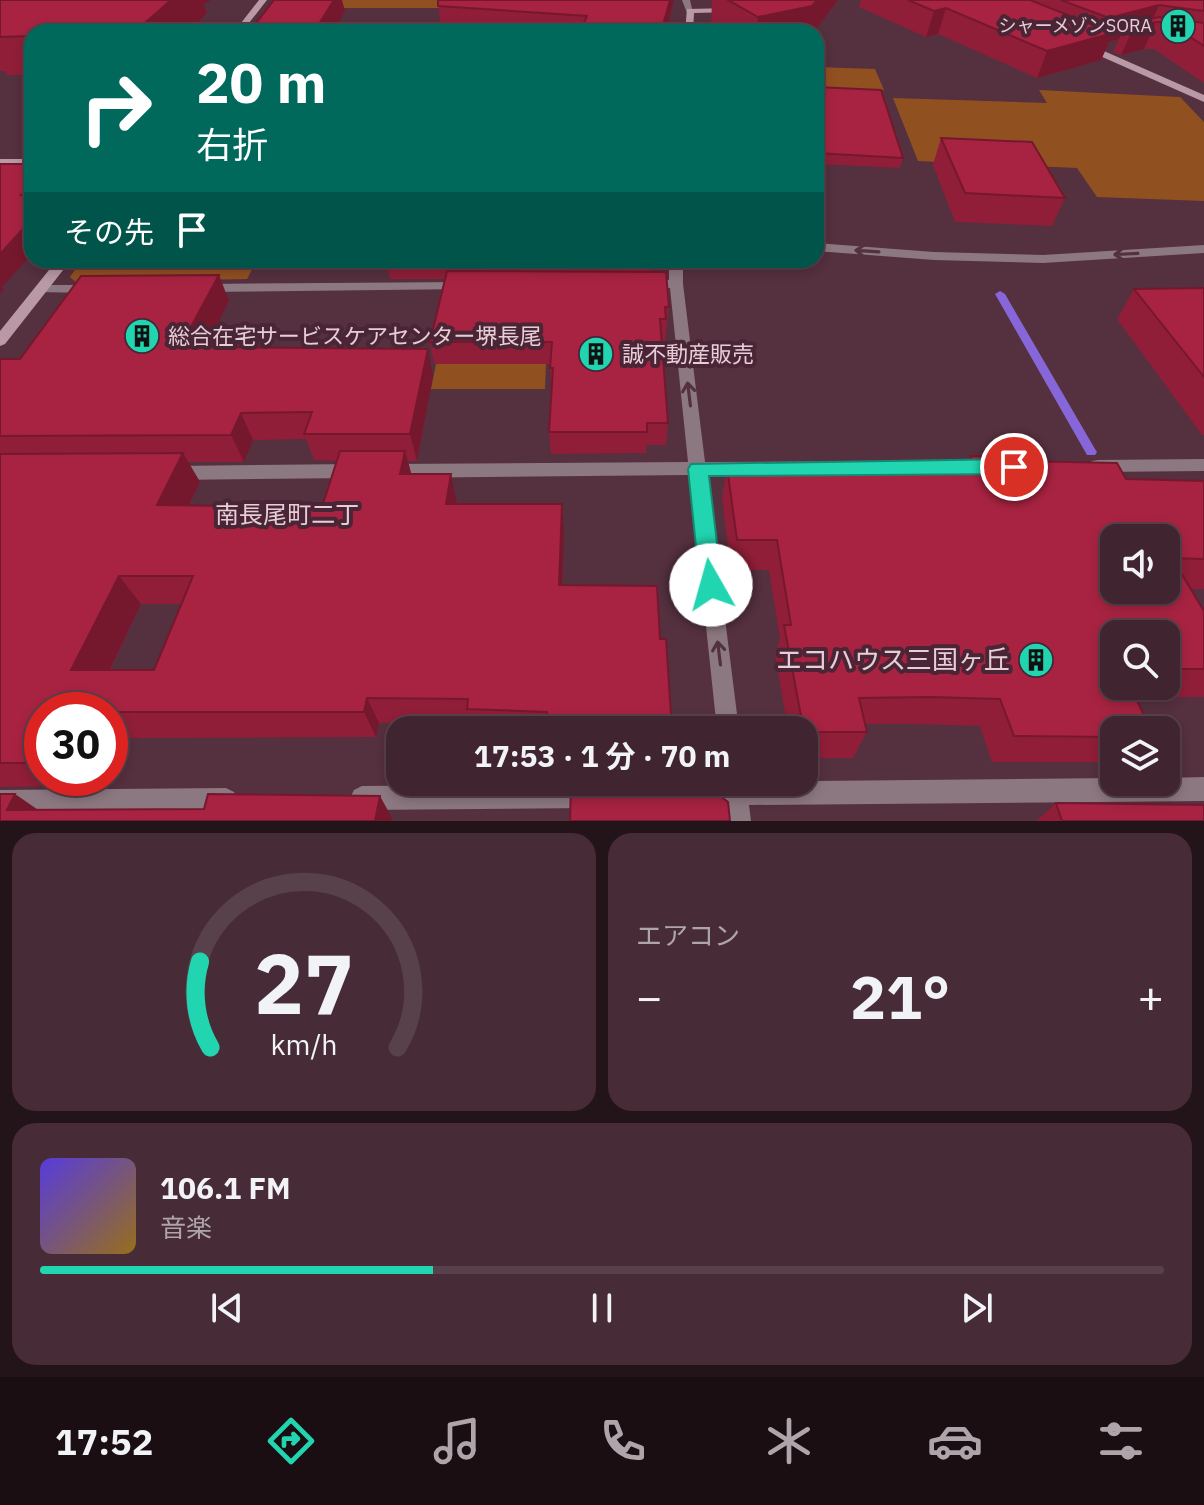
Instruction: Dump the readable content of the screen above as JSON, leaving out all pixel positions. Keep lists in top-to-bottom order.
{
  "districts": ["南長尾町二丁"],
  "places": {
    "building": [
      "シャーメゾンSORA",
      "総合在宅サービスケアセンター堺長尾",
      "誠不動産販売",
      "エコハウス三国ヶ丘"
    ]
  },
  "page": {
    "turn": ["20 m", "右折"],
    "then": "その先",
    "limit": "30",
    "trip": "17:53 · 1 分 · 70 m",
    "tile": "エアコン",
    "heat": ["−", "21°", "+"],
    "song": ["106.1 FM", "音楽"],
    "tabs": "17:52",
    "gauge": ["27", "km/h"]
  }
}
